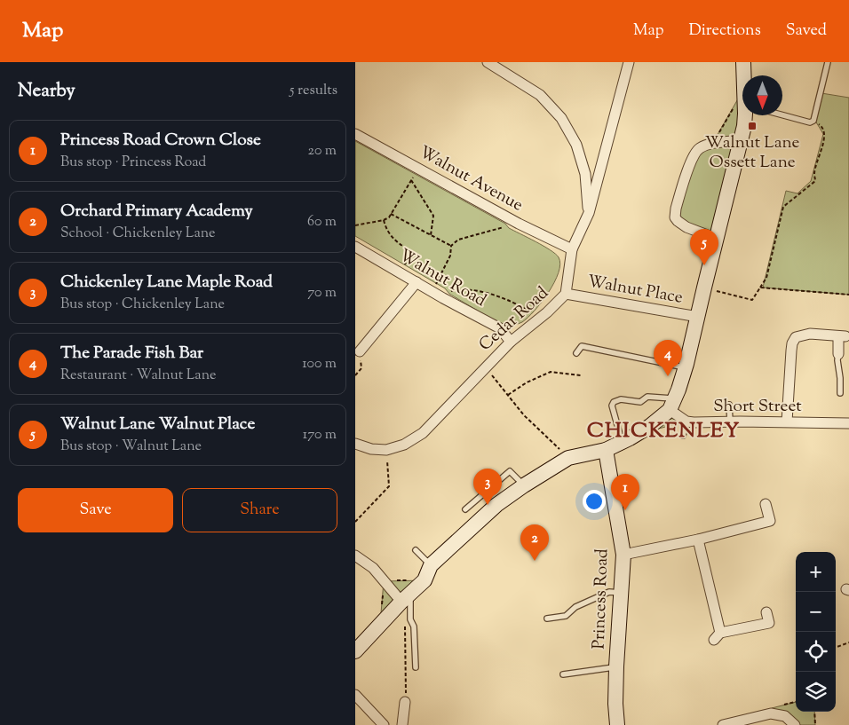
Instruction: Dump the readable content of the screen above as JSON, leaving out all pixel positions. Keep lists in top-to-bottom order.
{
  "streets": {
    "street": [
      "Walnut Avenue",
      "Walnut Road",
      "Walnut Place",
      "Cedar Road",
      "Short Street",
      "Princess Road"
    ]
  },
  "crossings": [
    ["Walnut Avenue", "Cedar Road"],
    ["Walnut Road", "Cedar Road"],
    ["Walnut Place", "Cedar Road"]
  ],
  "districts": ["CHICKENLEY"],
  "places": {
    "transit": ["Walnut Lane Ossett Lane"]
  },
  "north": "bottom",
  "page": {
    "header": "Map",
    "nav": ["Map", "Directions", "Saved"],
    "heading": ["Nearby", "5 results"],
    "list": [
      {
        "mark": "1",
        "name": "Princess Road Crown Close",
        "note": "Bus stop · Princess Road",
        "value": "20 m"
      },
      {
        "mark": "2",
        "name": "Orchard Primary Academy",
        "note": "School · Chickenley Lane",
        "value": "60 m"
      },
      {
        "mark": "3",
        "name": "Chickenley Lane Maple Road",
        "note": "Bus stop · Chickenley Lane",
        "value": "70 m"
      },
      {
        "mark": "4",
        "name": "The Parade Fish Bar",
        "note": "Restaurant · Walnut Lane",
        "value": "100 m"
      },
      {
        "mark": "5",
        "name": "Walnut Lane Walnut Place",
        "note": "Bus stop · Walnut Lane",
        "value": "170 m"
      }
    ],
    "pins": [
      "5",
      "4",
      "3",
      "1",
      "2"
    ],
    "buttons": ["Save", "Share"],
    "map_buttons": ["+", "−"]
  }
}
